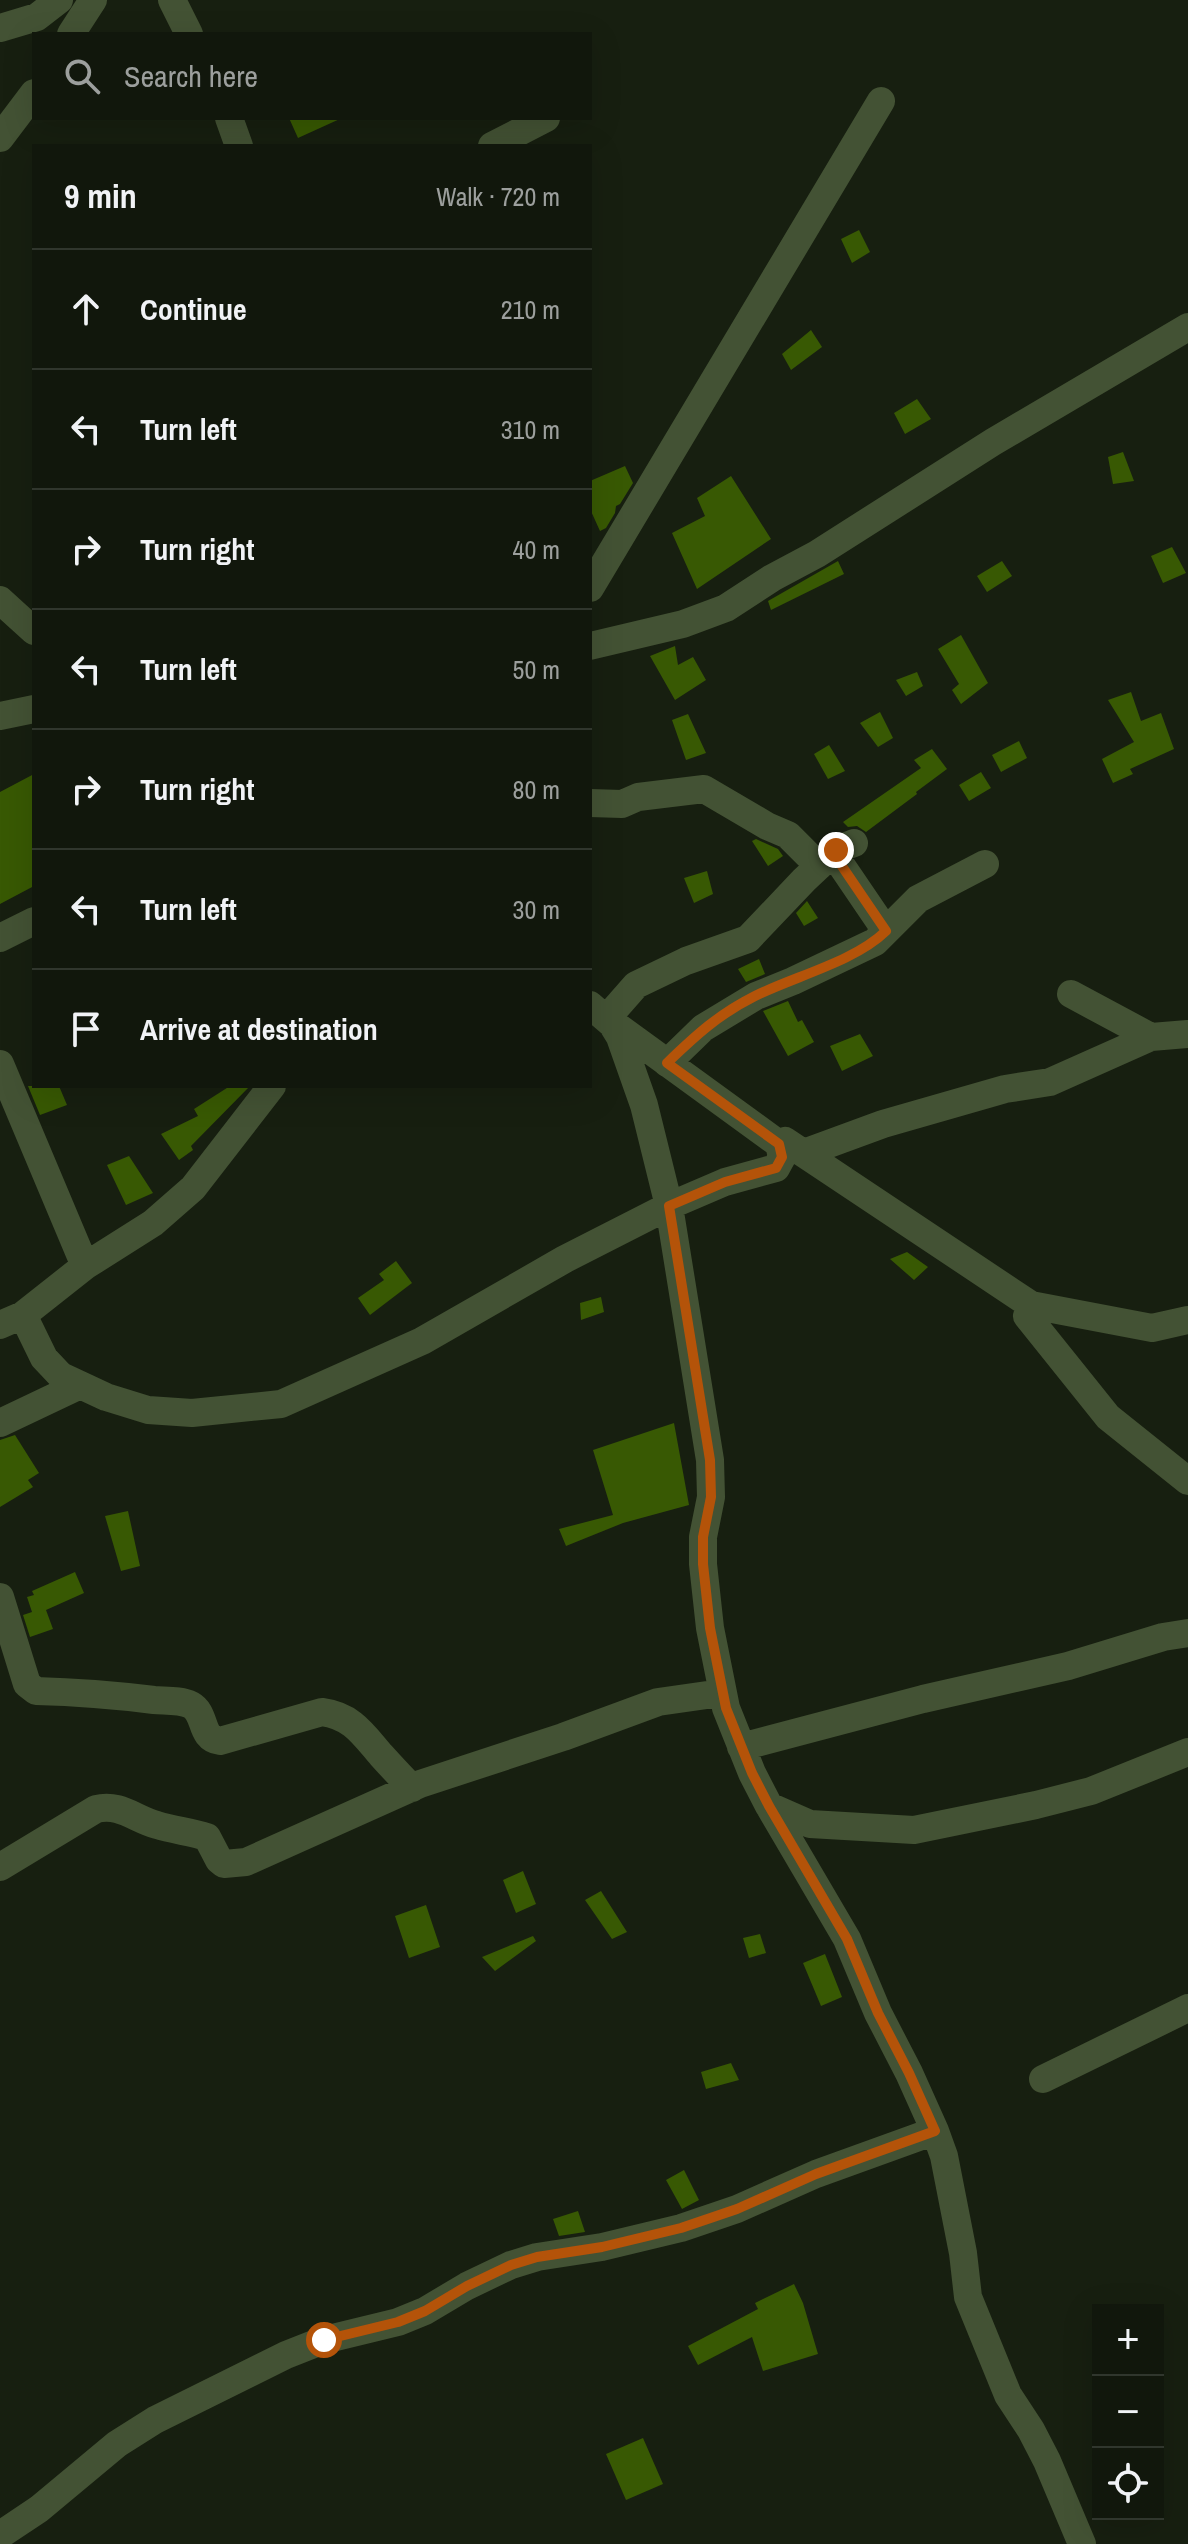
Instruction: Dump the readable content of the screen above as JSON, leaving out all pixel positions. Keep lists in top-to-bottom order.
{
  "page": {
    "search": "Search here",
    "heading": ["9 min", "Walk · 720 m"],
    "list": [
      ["Continue", "210 m"],
      ["Turn left", "310 m"],
      ["Turn right", "40 m"],
      ["Turn left", "50 m"],
      ["Turn right", "80 m"],
      ["Turn left", "30 m"],
      "Arrive at destination"
    ],
    "map_buttons": ["+", "−"]
  }
}
